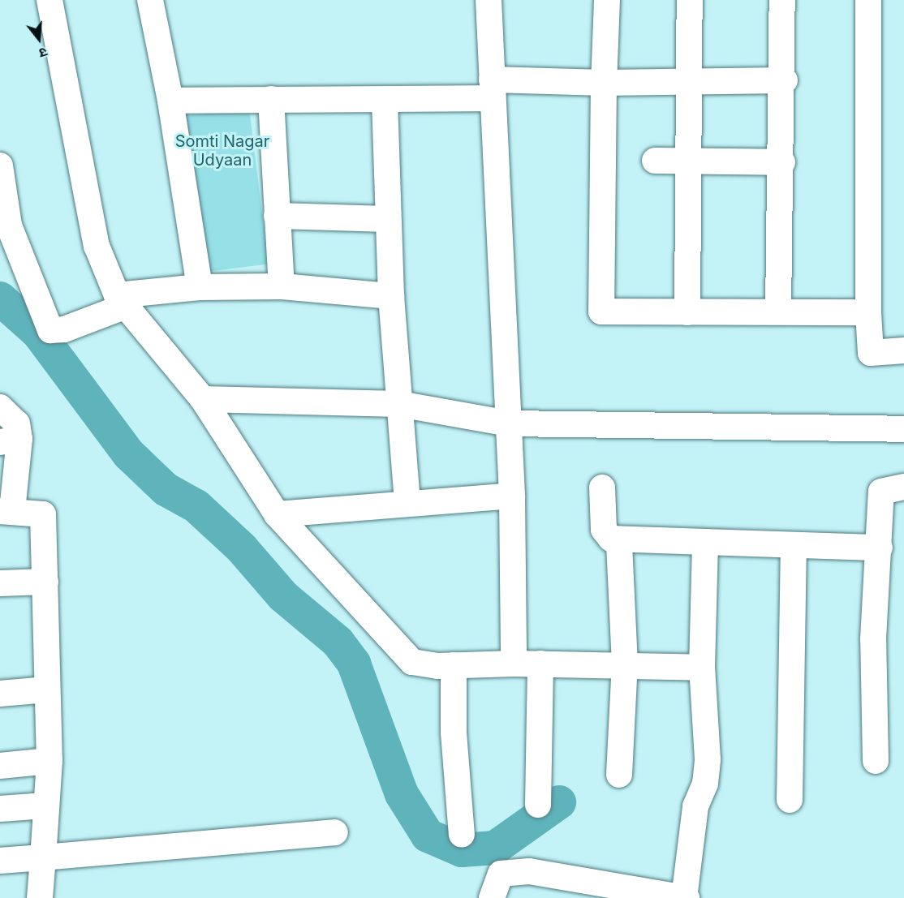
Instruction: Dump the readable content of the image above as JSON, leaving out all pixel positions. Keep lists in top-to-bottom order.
{
  "parks": ["Somti Nagar Udyaan"],
  "north": "bottom"
}
